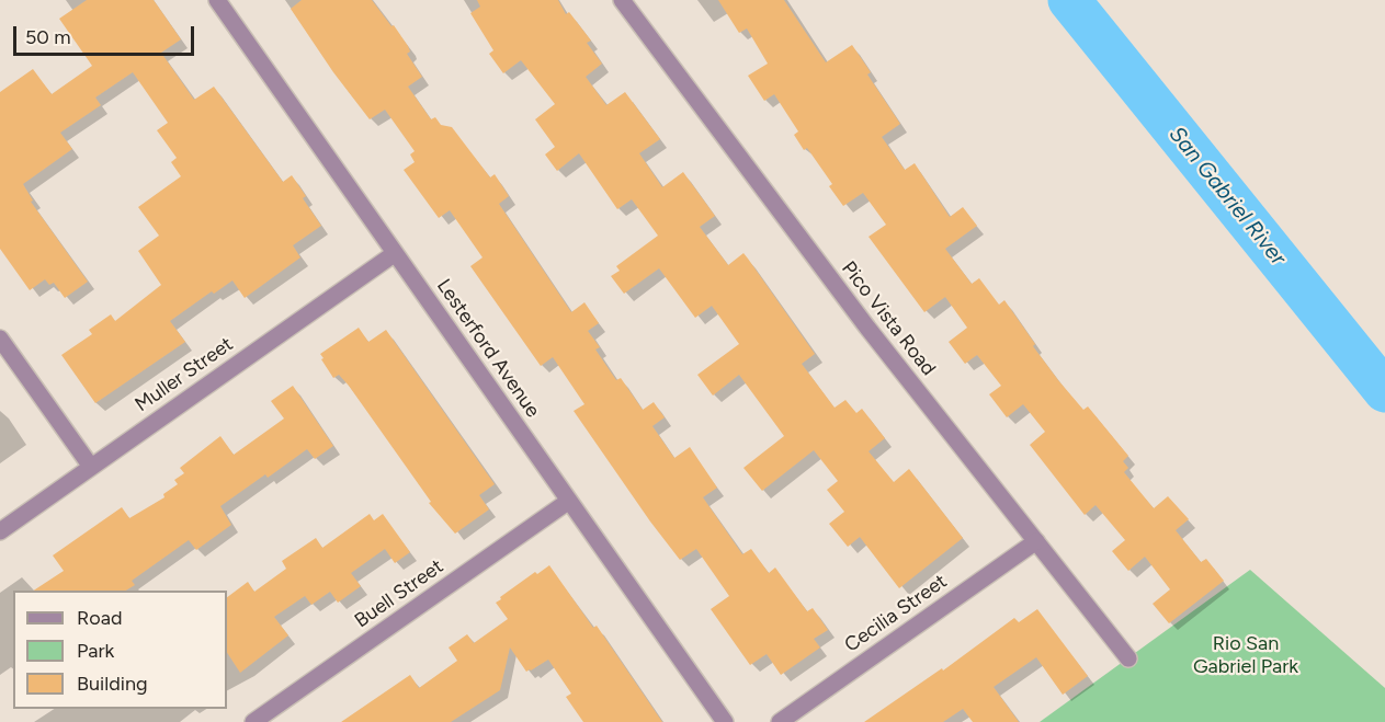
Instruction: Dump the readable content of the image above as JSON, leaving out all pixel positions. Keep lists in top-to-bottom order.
{
  "streets": {
    "street": [
      "Pico Vista Road",
      "Lesterford Avenue",
      "Muller Street",
      "Buell Street",
      "Cecilia Street"
    ]
  },
  "crossings": [
    ["Pico Vista Road", "Cecilia Street"],
    ["Lesterford Avenue", "Muller Street"],
    ["Lesterford Avenue", "Buell Street"]
  ],
  "water": ["San Gabriel River"],
  "parks": ["Rio San Gabriel Park"],
  "legend": ["Road", "Park", "Building"],
  "scale_bar": "50 m"
}
